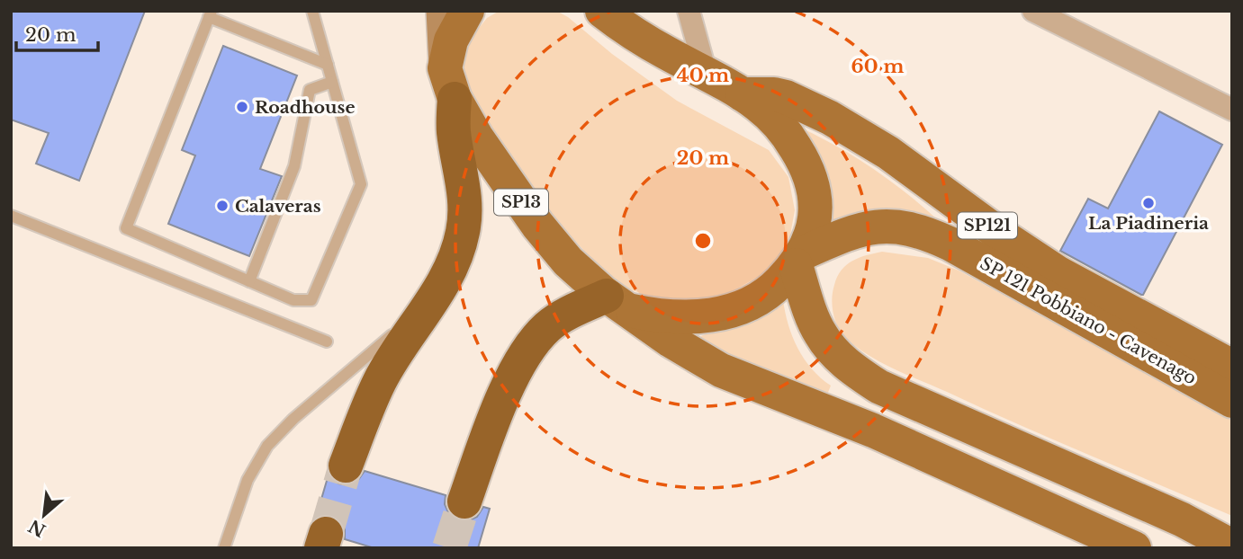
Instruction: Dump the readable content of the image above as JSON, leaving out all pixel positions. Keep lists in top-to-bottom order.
{
  "streets": {
    "main road": ["SP13", "SP121", "SP 121 Pobbiano - Cavenago"]
  },
  "places": ["Roadhouse", "La Piadineria", "Calaveras"],
  "scale_bar": "20 m",
  "north": "bottom left",
  "rings": ["60 m", "40 m", "20 m"]
}
